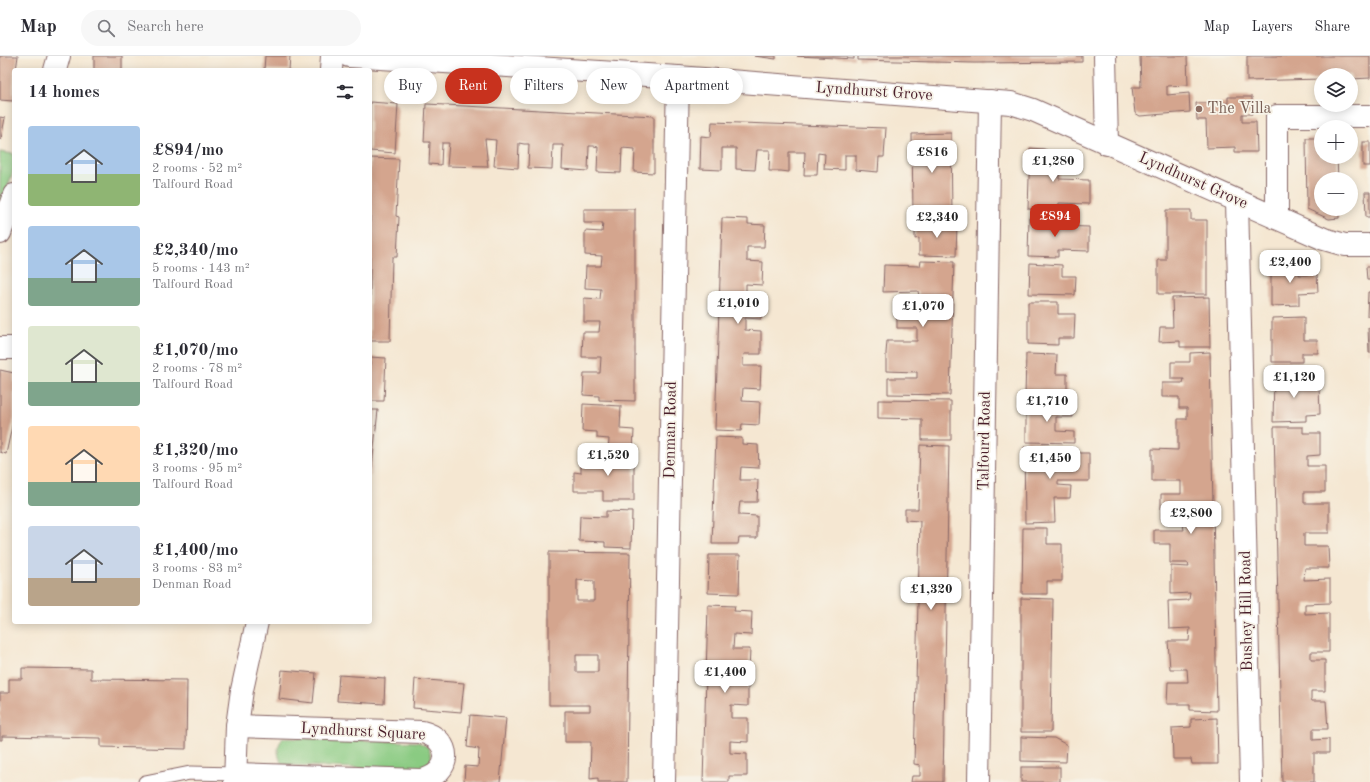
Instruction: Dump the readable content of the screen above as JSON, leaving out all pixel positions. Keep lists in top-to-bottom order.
{
  "streets": {
    "street": [
      "Lyndhurst Grove",
      "Denman Road",
      "Talfourd Road",
      "Bushey Hill Road",
      "Lyndhurst Square"
    ]
  },
  "crossings": [
    ["Lyndhurst Grove", "Talfourd Road"],
    ["Lyndhurst Grove", "Bushey Hill Road"]
  ],
  "places": ["The Villa"],
  "page": {
    "header": "Map",
    "search": "Search here",
    "nav": ["Map", "Layers", "Share"],
    "map_buttons": ["+", "−"],
    "chip": [
      "Buy",
      "Rent",
      "Filters",
      "New",
      "Apartment"
    ],
    "heading": "14 homes",
    "list": [
      {
        "name": "£894/mo",
        "note": "2 rooms · 52 m² · Talfourd Road"
      },
      {
        "name": "£2,340/mo",
        "note": "5 rooms · 143 m² · Talfourd Road"
      },
      {
        "name": "£1,070/mo",
        "note": "2 rooms · 78 m² · Talfourd Road"
      },
      {
        "name": "£1,320/mo",
        "note": "3 rooms · 95 m² · Talfourd Road"
      },
      {
        "name": "£1,400/mo",
        "note": "3 rooms · 83 m² · Denman Road"
      }
    ],
    "price": [
      "£816",
      "£1,280",
      "£894",
      "£2,340",
      "£2,400",
      "£1,010",
      "£1,070",
      "£1,120",
      "£1,710",
      "£1,520",
      "£1,450",
      "£2,800",
      "£1,320",
      "£1,400"
    ]
  }
}
